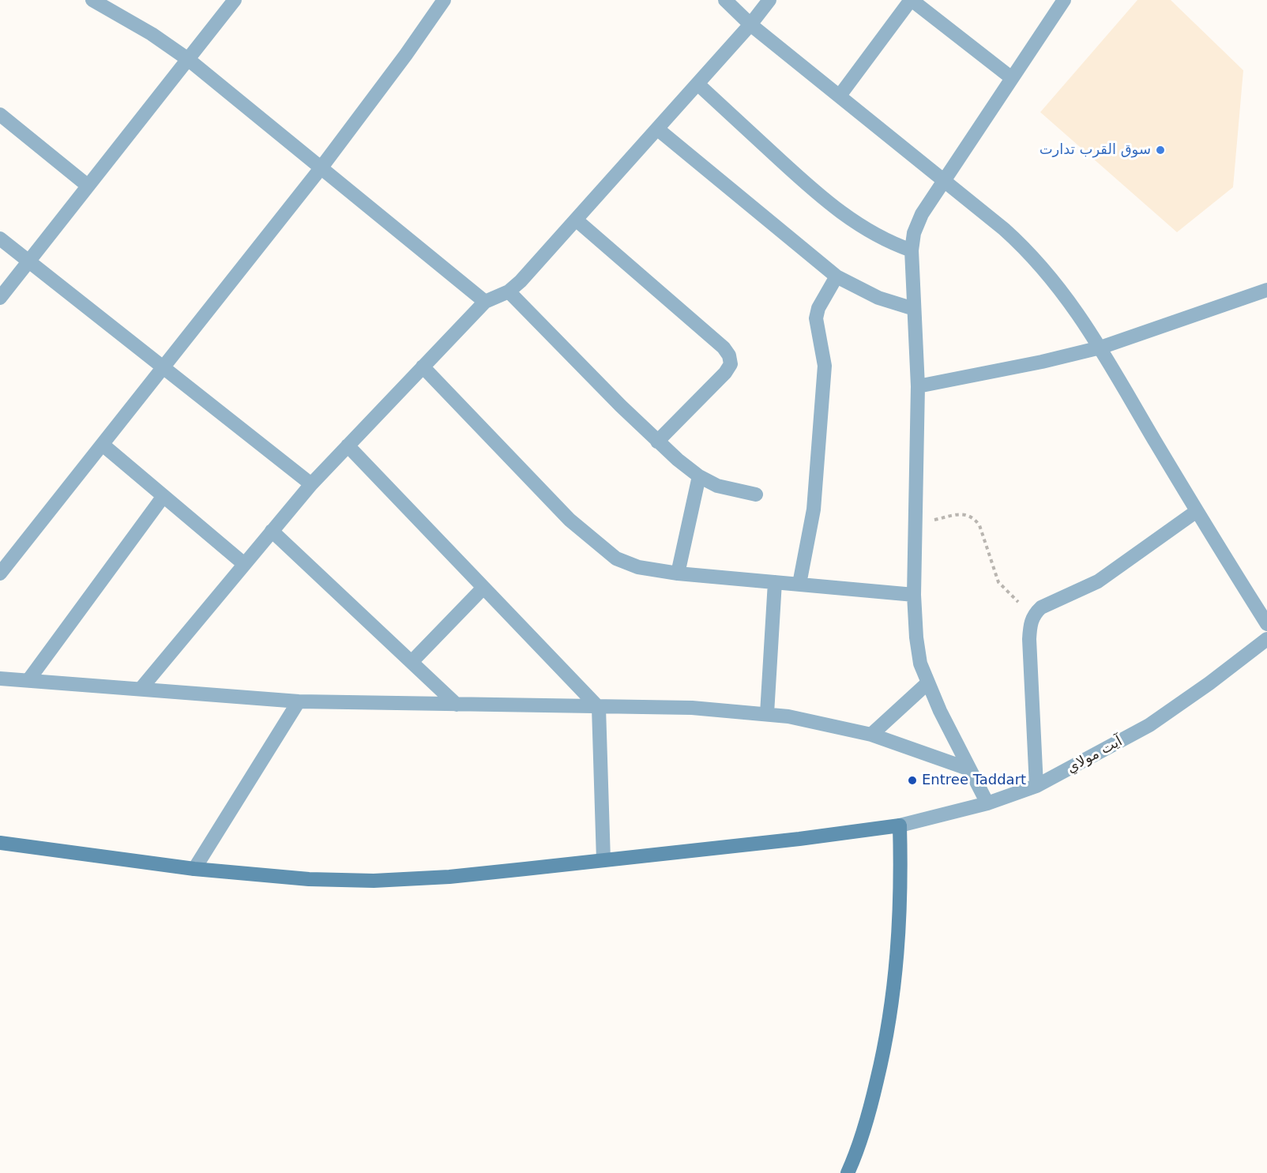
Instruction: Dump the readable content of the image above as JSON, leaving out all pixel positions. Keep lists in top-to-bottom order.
{
  "streets": {
    "street": ["آيت مولاي"]
  },
  "places": ["سوق القرب تدارت", "Entree Taddart"]
}
